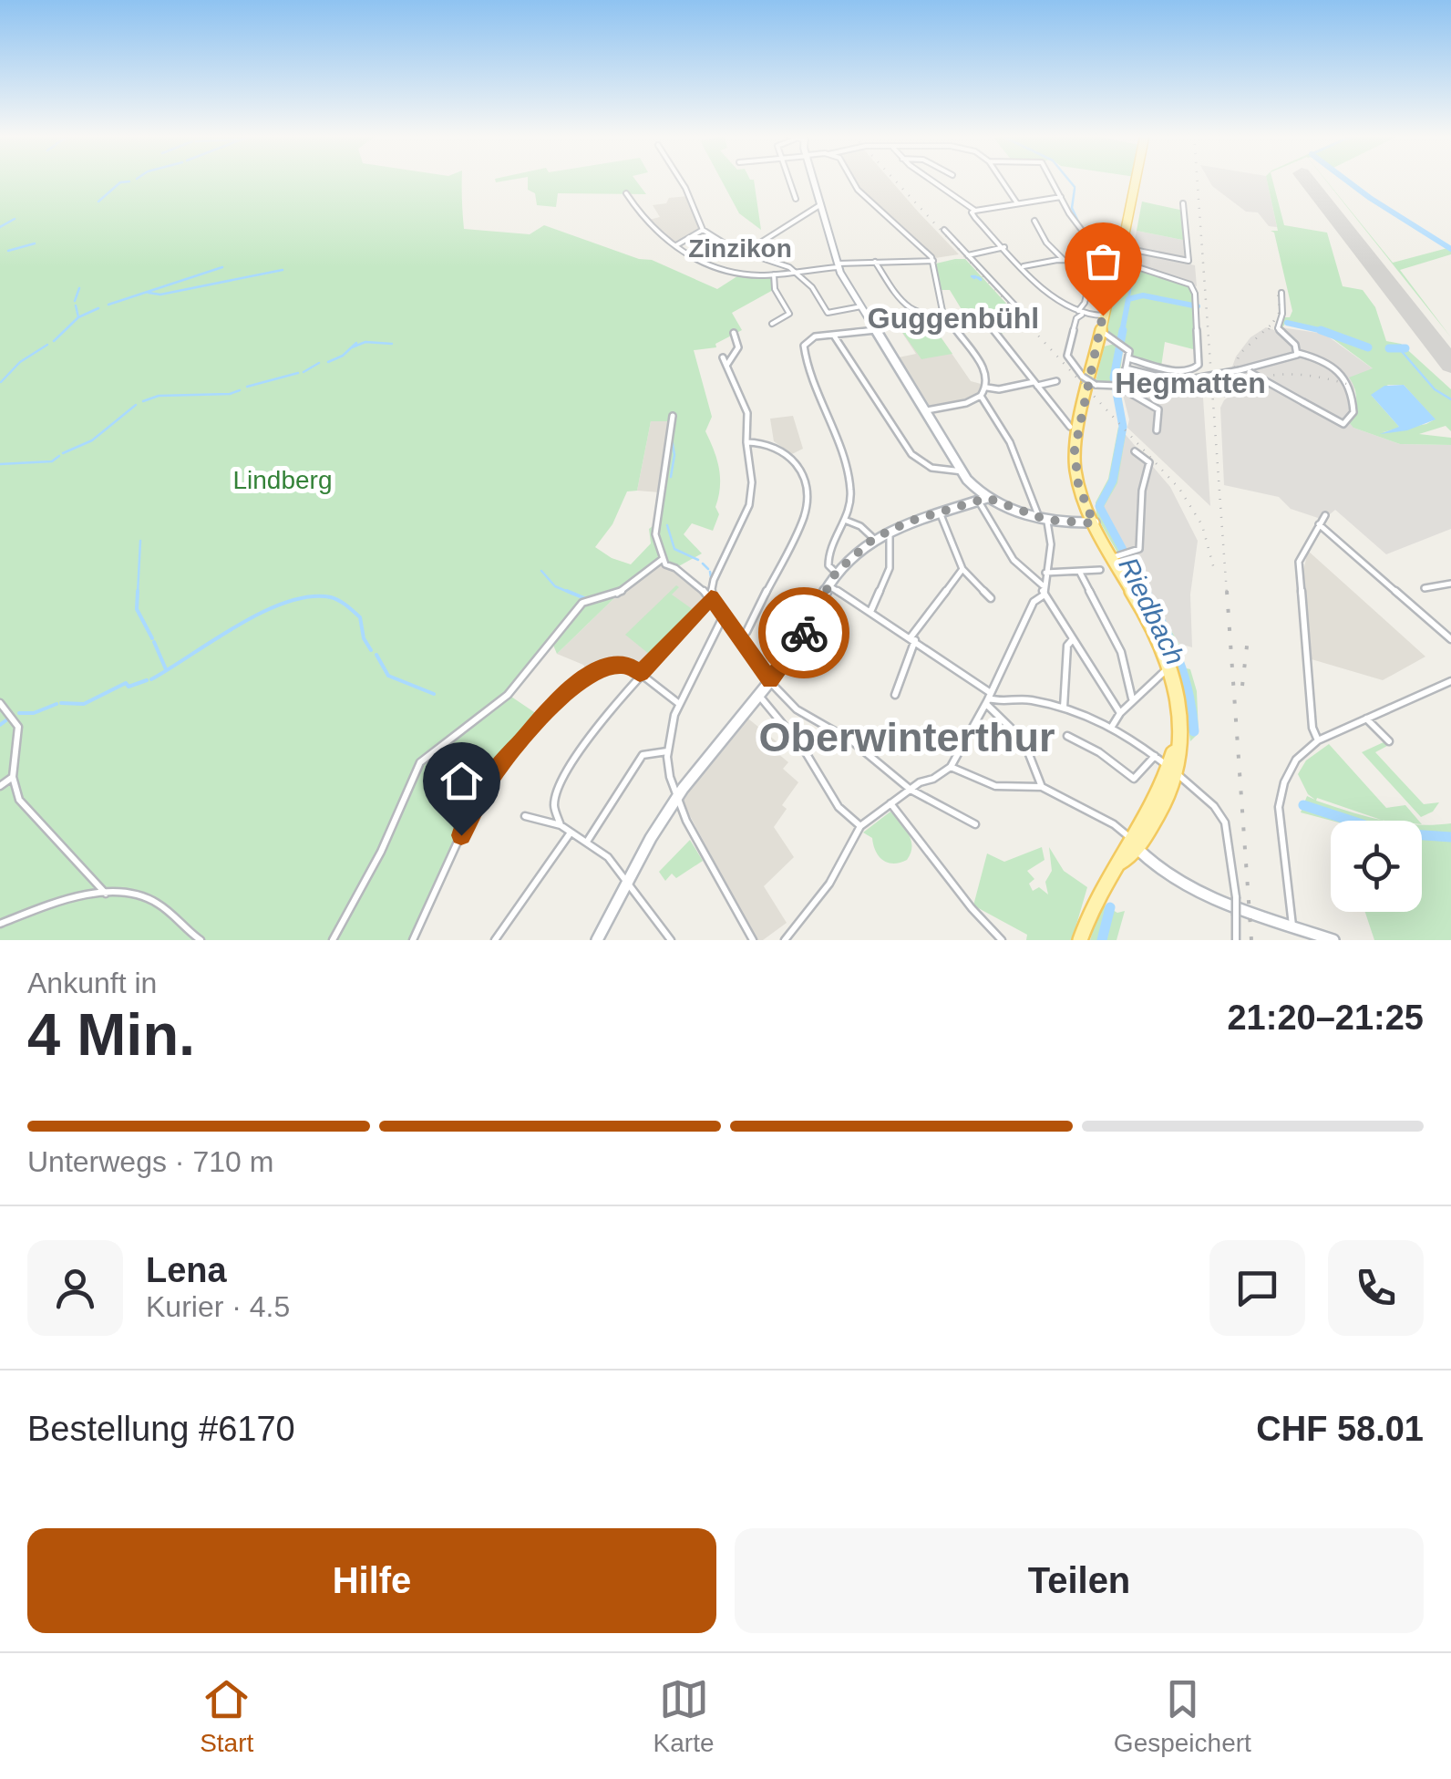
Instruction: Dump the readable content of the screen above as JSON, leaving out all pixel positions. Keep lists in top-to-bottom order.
{
  "districts": [
    "Zinzikon",
    "Guggenbühl",
    "Hegmatten",
    "Oberwinterthur"
  ],
  "water": ["Riedbach"],
  "parks": ["Lindberg"],
  "page": {
    "heading": ["4 Min.", "Ankunft in", "21:20–21:25"],
    "panel": [
      "Lena",
      "Kurier · 4.5",
      "Bestellung #6170",
      "CHF 58.01"
    ],
    "bar": "Unterwegs · 710 m",
    "buttons": ["Hilfe", "Teilen"],
    "tabs": ["Start", "Karte", "Gespeichert"]
  }
}
